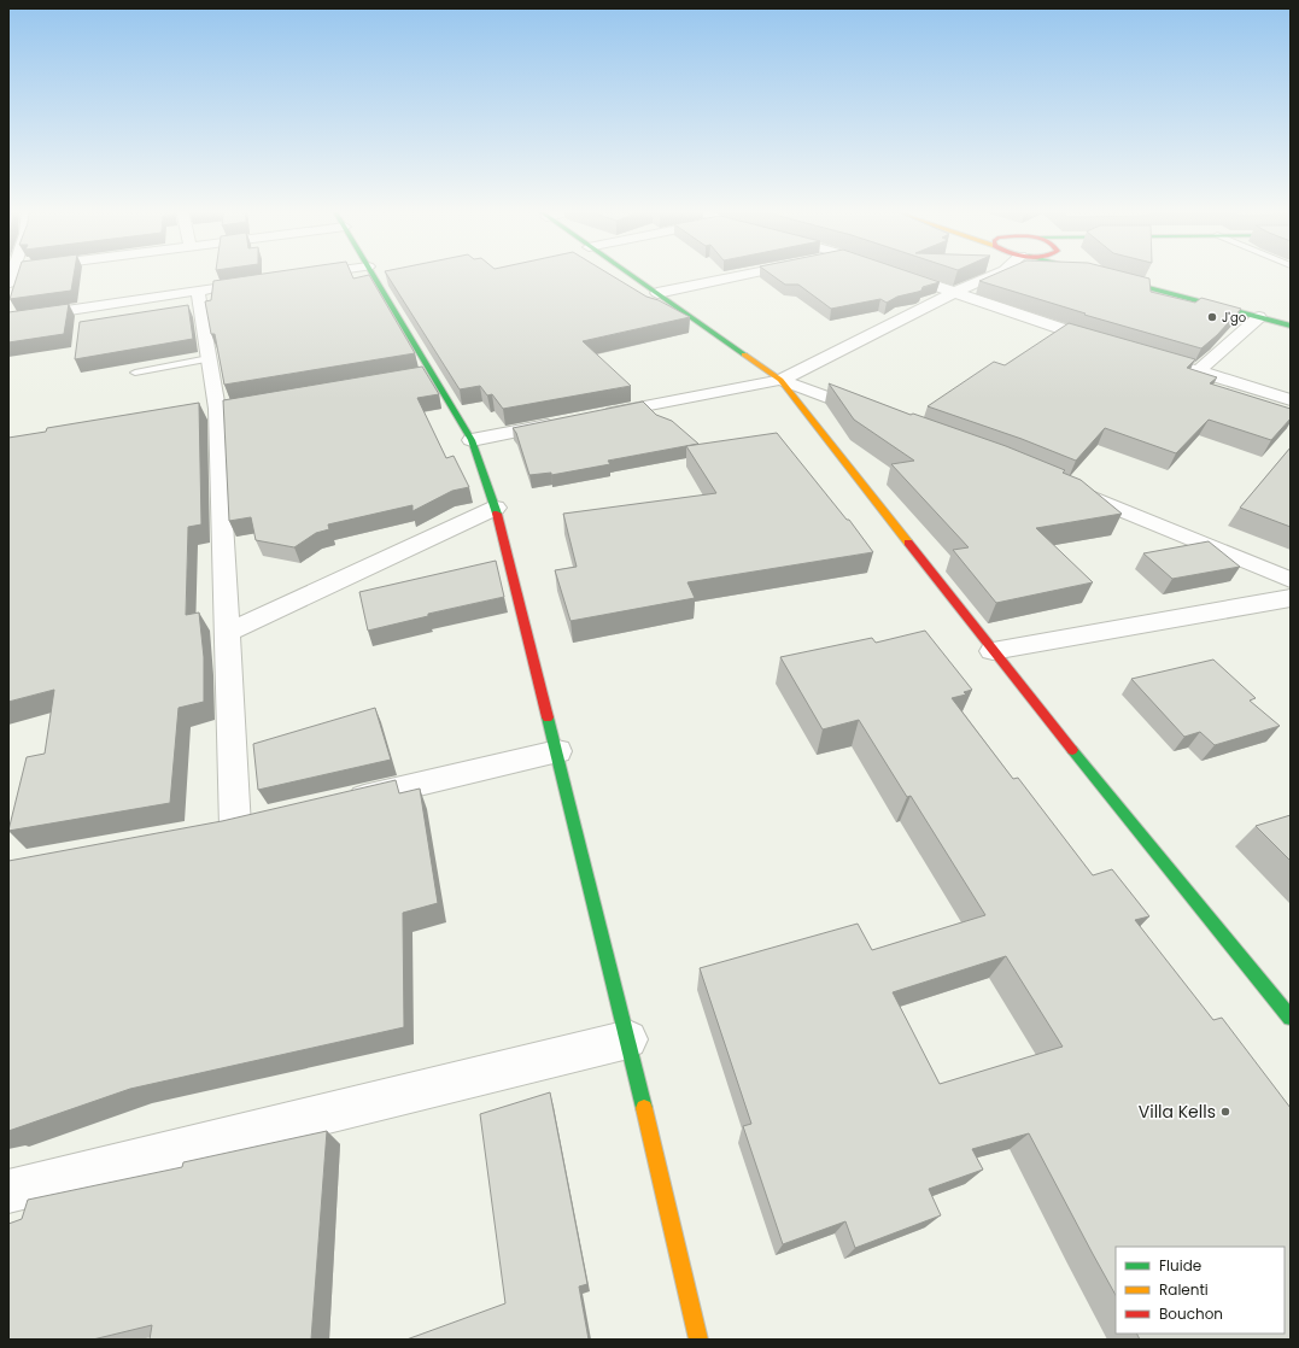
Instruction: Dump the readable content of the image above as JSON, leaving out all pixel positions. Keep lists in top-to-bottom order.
{
  "places": ["J'go", "Villa Kells"],
  "legend": ["Fluide", "Ralenti", "Bouchon"]
}
